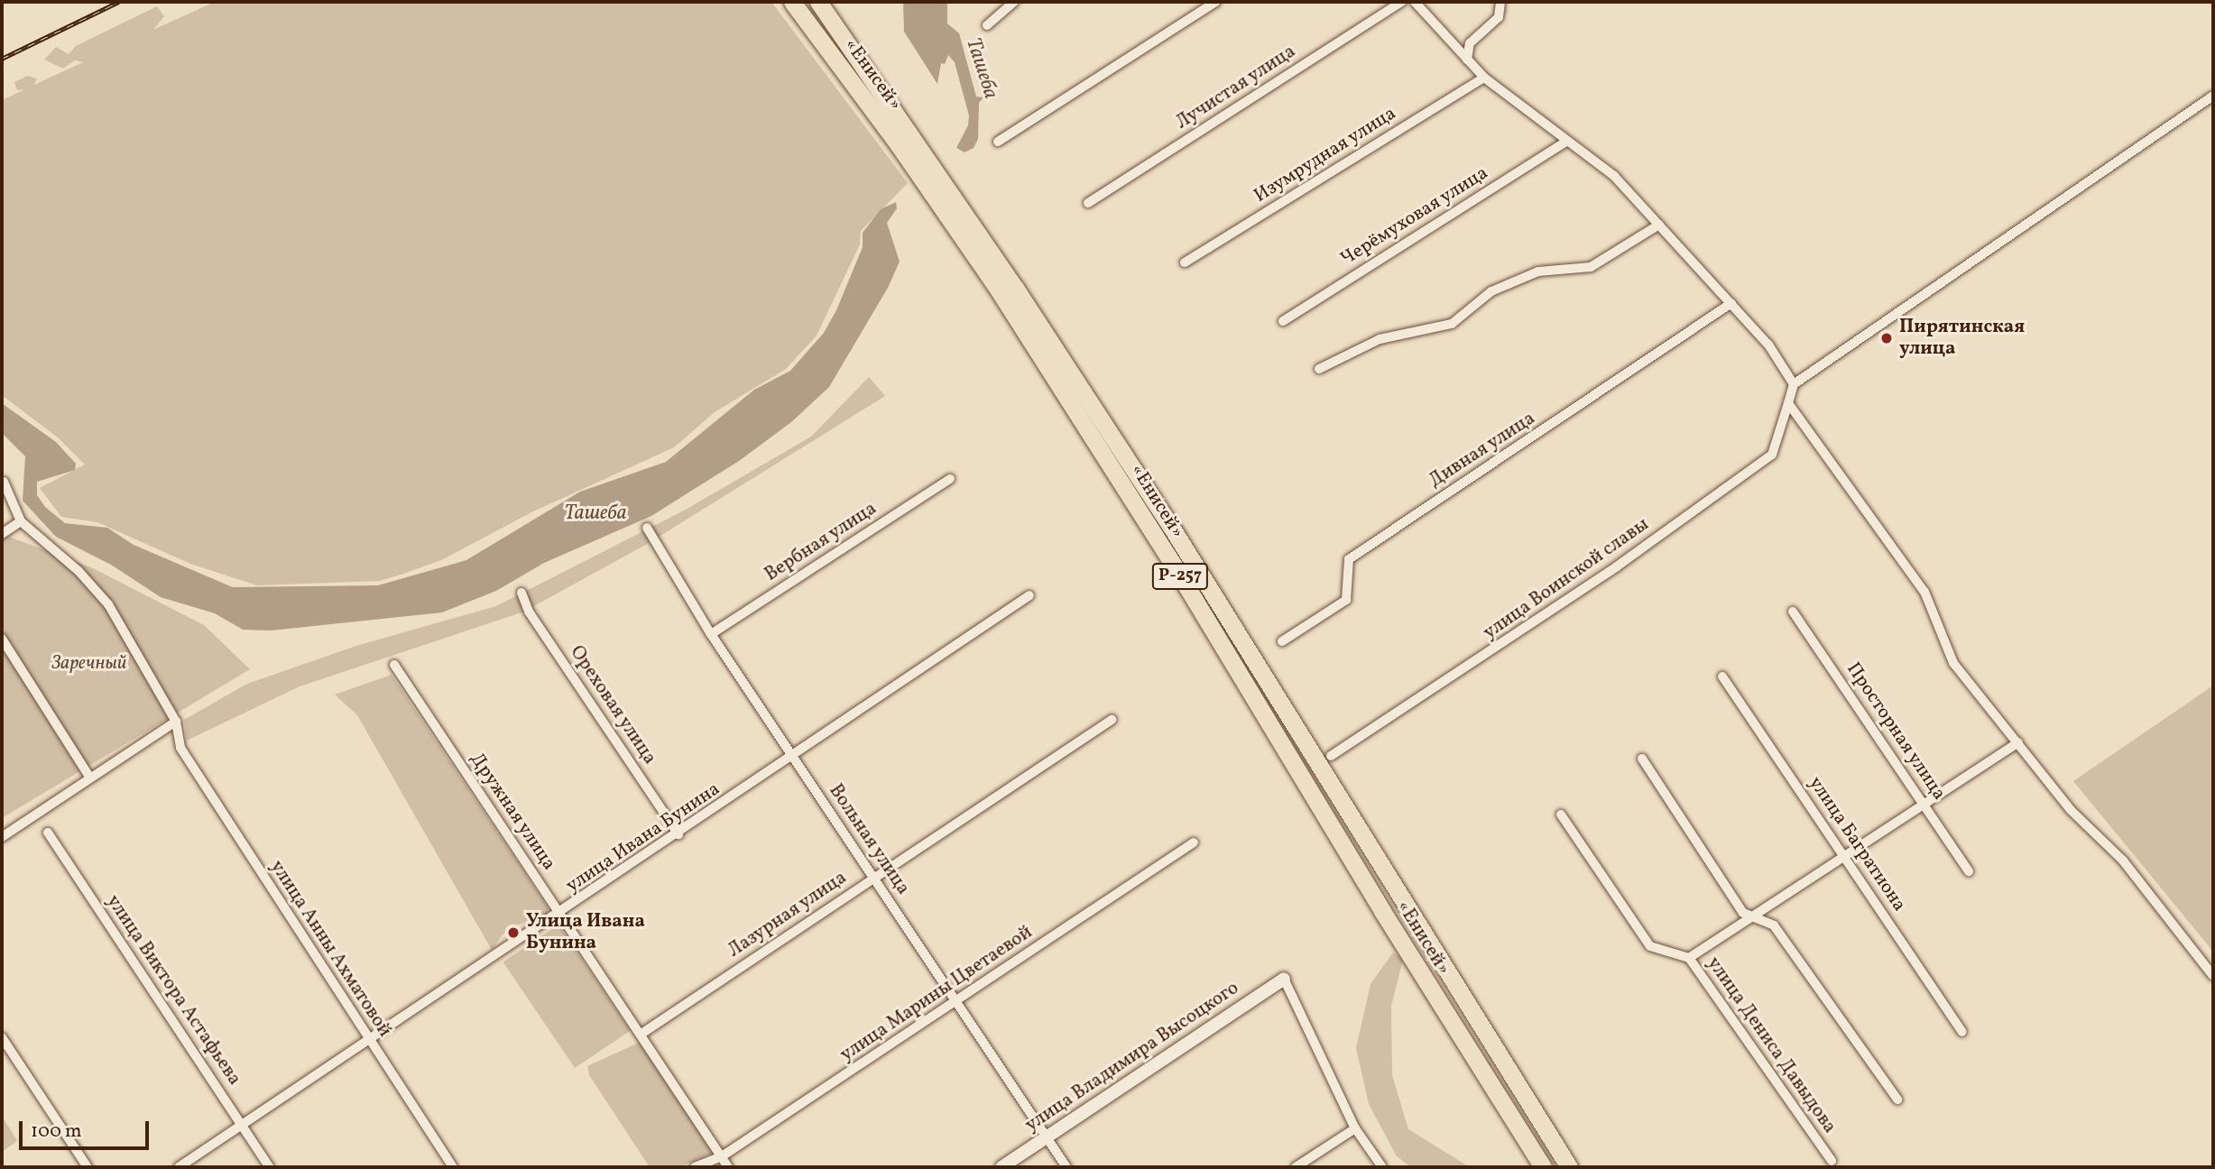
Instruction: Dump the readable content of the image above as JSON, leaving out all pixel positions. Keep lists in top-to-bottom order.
{
  "streets": {
    "highway": ["«Енисей»", "Р-257"],
    "street": [
      "Лучистая улица",
      "Изумрудная улица",
      "Черёмуховая улица",
      "Дивная улица",
      "Вербная улица",
      "улица Воинской славы",
      "Ореховая улица",
      "Просторная улица",
      "Дружная улица",
      "улица Ивана Бунина",
      "Вольная улица",
      "улица Багратиона",
      "Лазурная улица",
      "улица Анны Ахматовой",
      "улица Виктора Астафьева",
      "улица Марины Цветаевой",
      "улица Дениса Давыдова",
      "улица Владимира Высоцкого"
    ]
  },
  "crossings": [
    ["Вербная улица", "Вольная улица"],
    ["Ореховая улица", "улица Ивана Бунина"],
    ["Дружная улица", "улица Ивана Бунина"],
    ["Дружная улица", "Лазурная улица"],
    ["Дружная улица", "улица Марины Цветаевой"],
    ["улица Ивана Бунина", "Вольная улица"],
    ["улица Ивана Бунина", "улица Анны Ахматовой"],
    ["улица Ивана Бунина", "улица Виктора Астафьева"],
    ["Вольная улица", "Лазурная улица"],
    ["Вольная улица", "улица Марины Цветаевой"],
    ["Вольная улица", "улица Владимира Высоцкого"]
  ],
  "water": ["Ташеба"],
  "parks": ["Заречный"],
  "places": ["Пирятинская улица", "Улица Ивана Бунина"],
  "scale_bar": "100 m"
}
